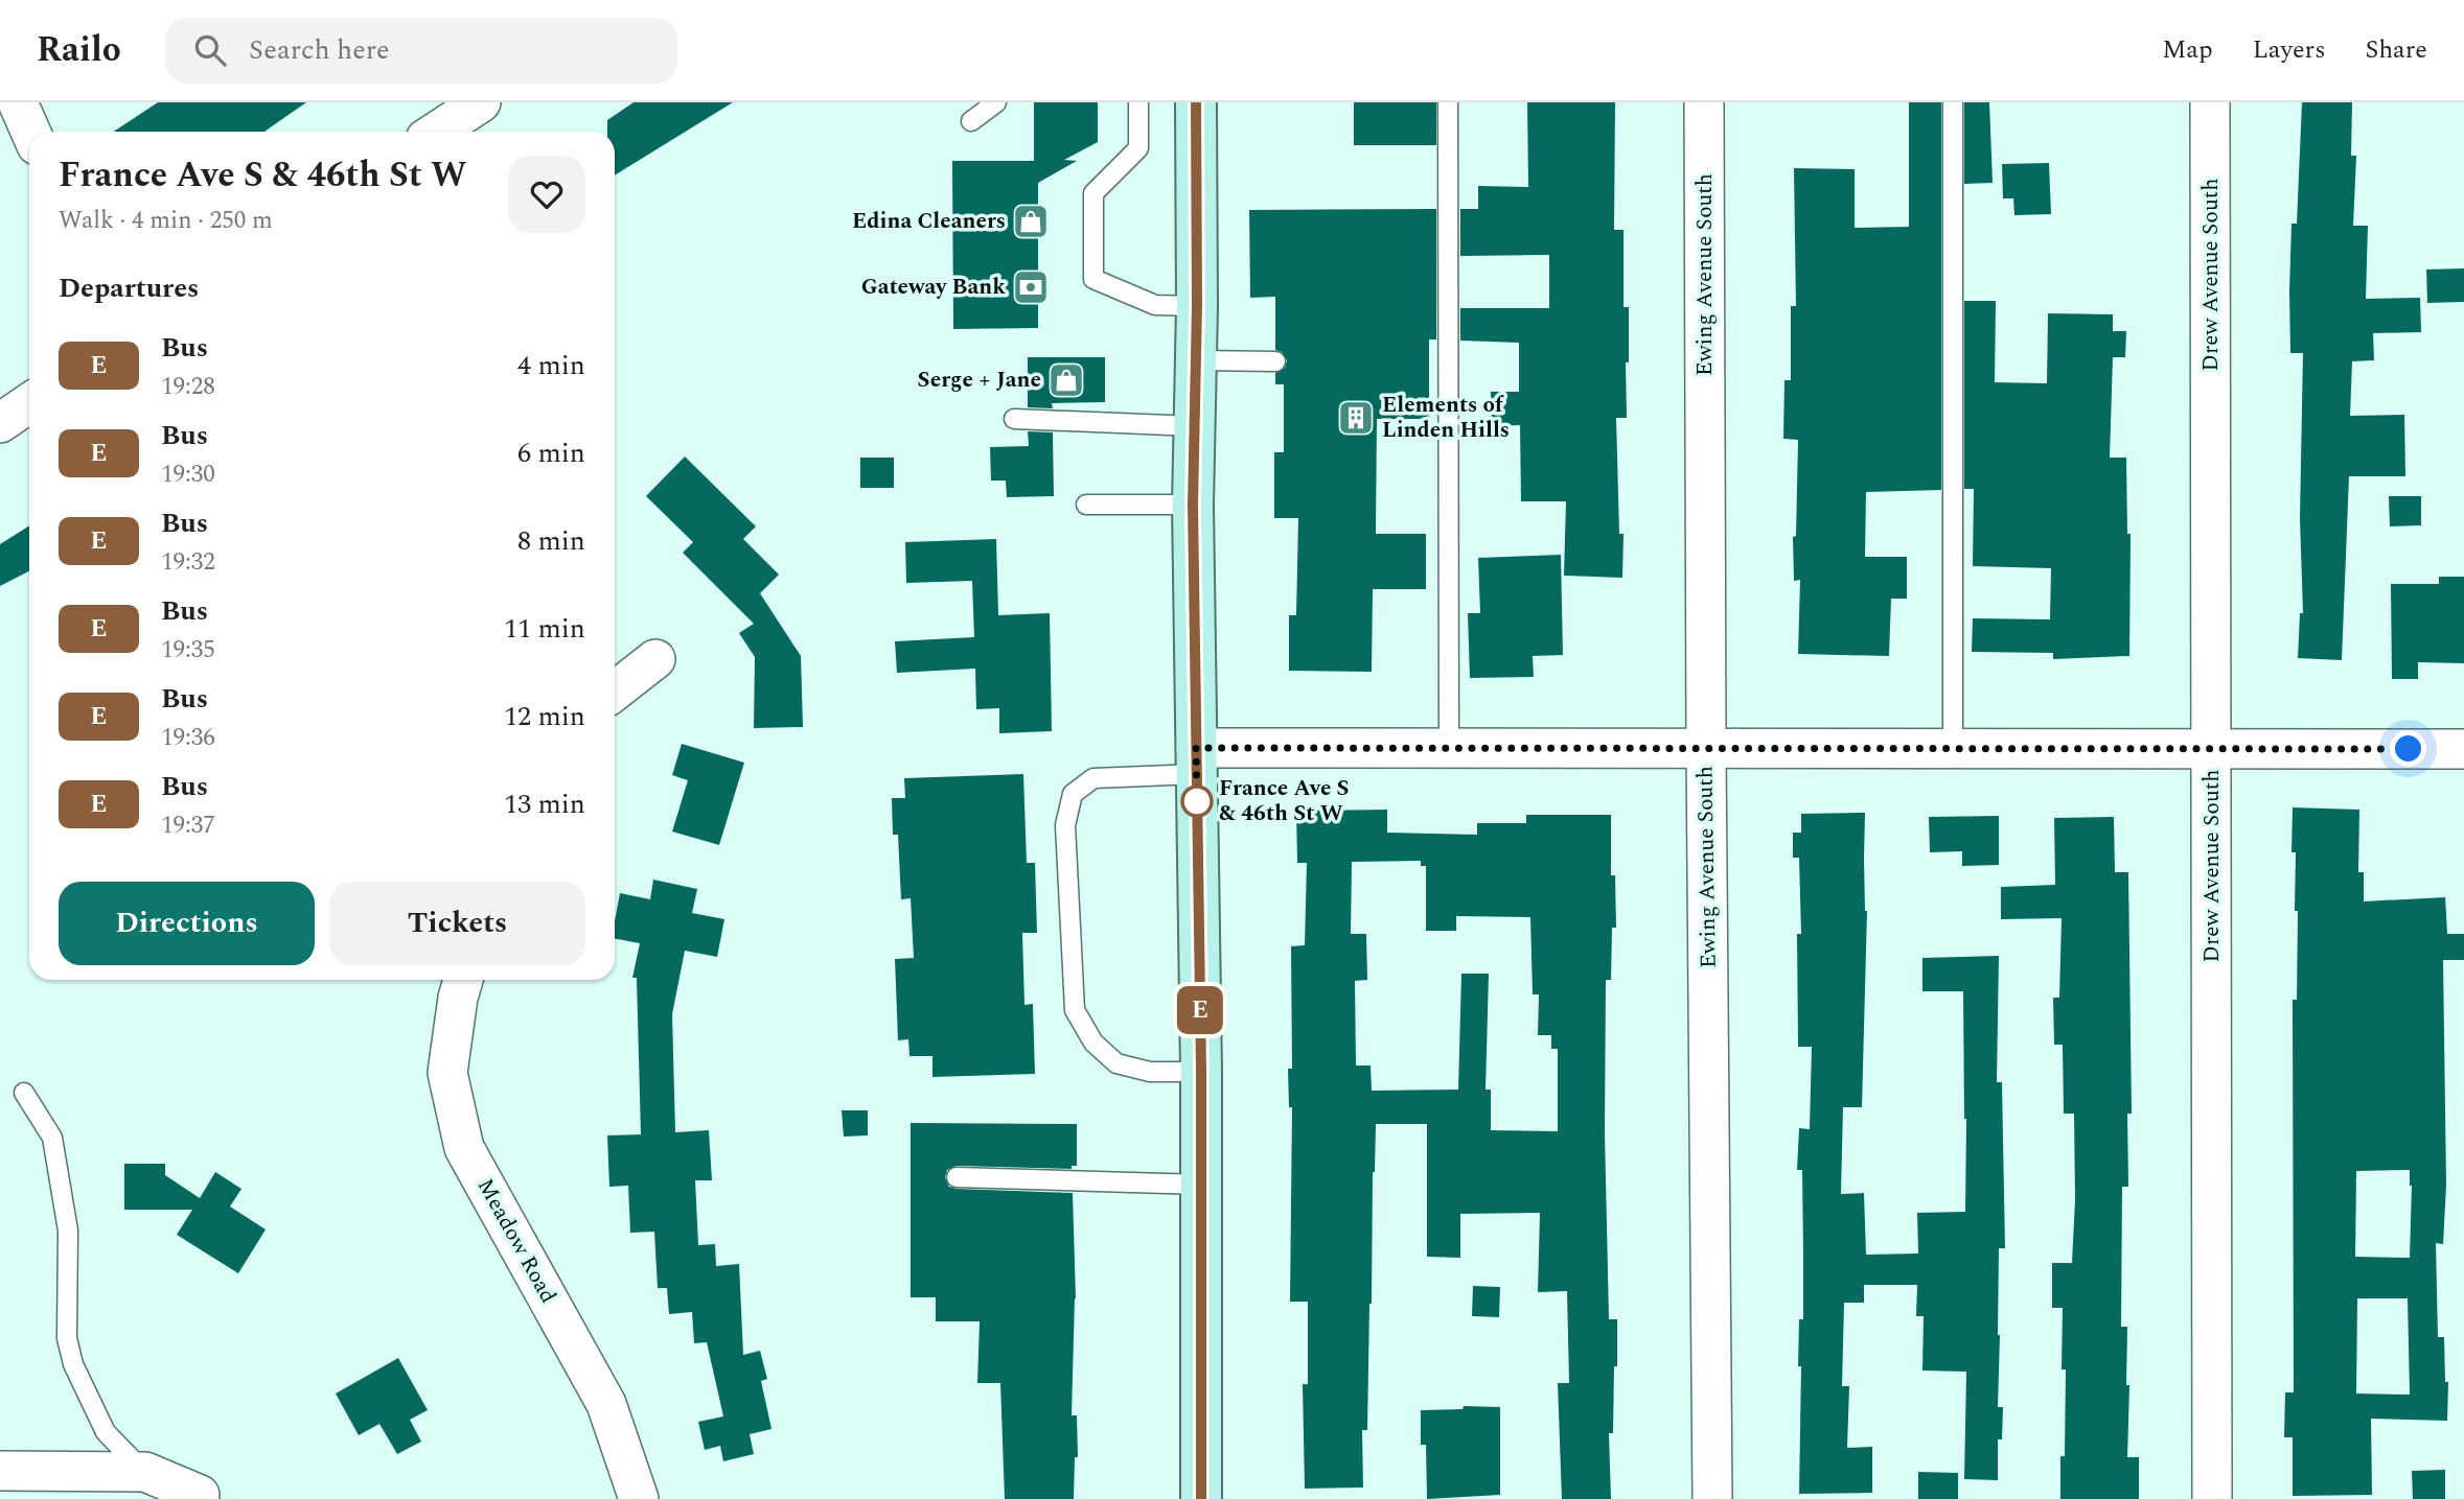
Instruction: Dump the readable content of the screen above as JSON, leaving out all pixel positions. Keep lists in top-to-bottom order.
{
  "streets": {
    "street": ["Ewing Avenue South", "Drew Avenue South", "Meadow Road"]
  },
  "places": {
    "shop": ["Edina Cleaners", "Serge + Jane"],
    "bank": ["Gateway Bank"],
    "building": ["Elements of Linden Hills"],
    "other": ["France Ave S & 46th St W"]
  },
  "lines": ["bus line E"],
  "page": {
    "header": "Railo",
    "search": "Search here",
    "nav": ["Map", "Layers", "Share"],
    "on_map": "E",
    "heading": [
      ["France Ave S & 46th St W", "Walk · 4 min · 250 m"],
      "Departures"
    ],
    "list": [
      {
        "mark": "E",
        "name": "Bus",
        "note": "19:28",
        "value": "4 min"
      },
      {
        "mark": "E",
        "name": "Bus",
        "note": "19:30",
        "value": "6 min"
      },
      {
        "mark": "E",
        "name": "Bus",
        "note": "19:32",
        "value": "8 min"
      },
      {
        "mark": "E",
        "name": "Bus",
        "note": "19:35",
        "value": "11 min"
      },
      {
        "mark": "E",
        "name": "Bus",
        "note": "19:36",
        "value": "12 min"
      },
      {
        "mark": "E",
        "name": "Bus",
        "note": "19:37",
        "value": "13 min"
      }
    ],
    "buttons": ["Directions", "Tickets"]
  }
}
